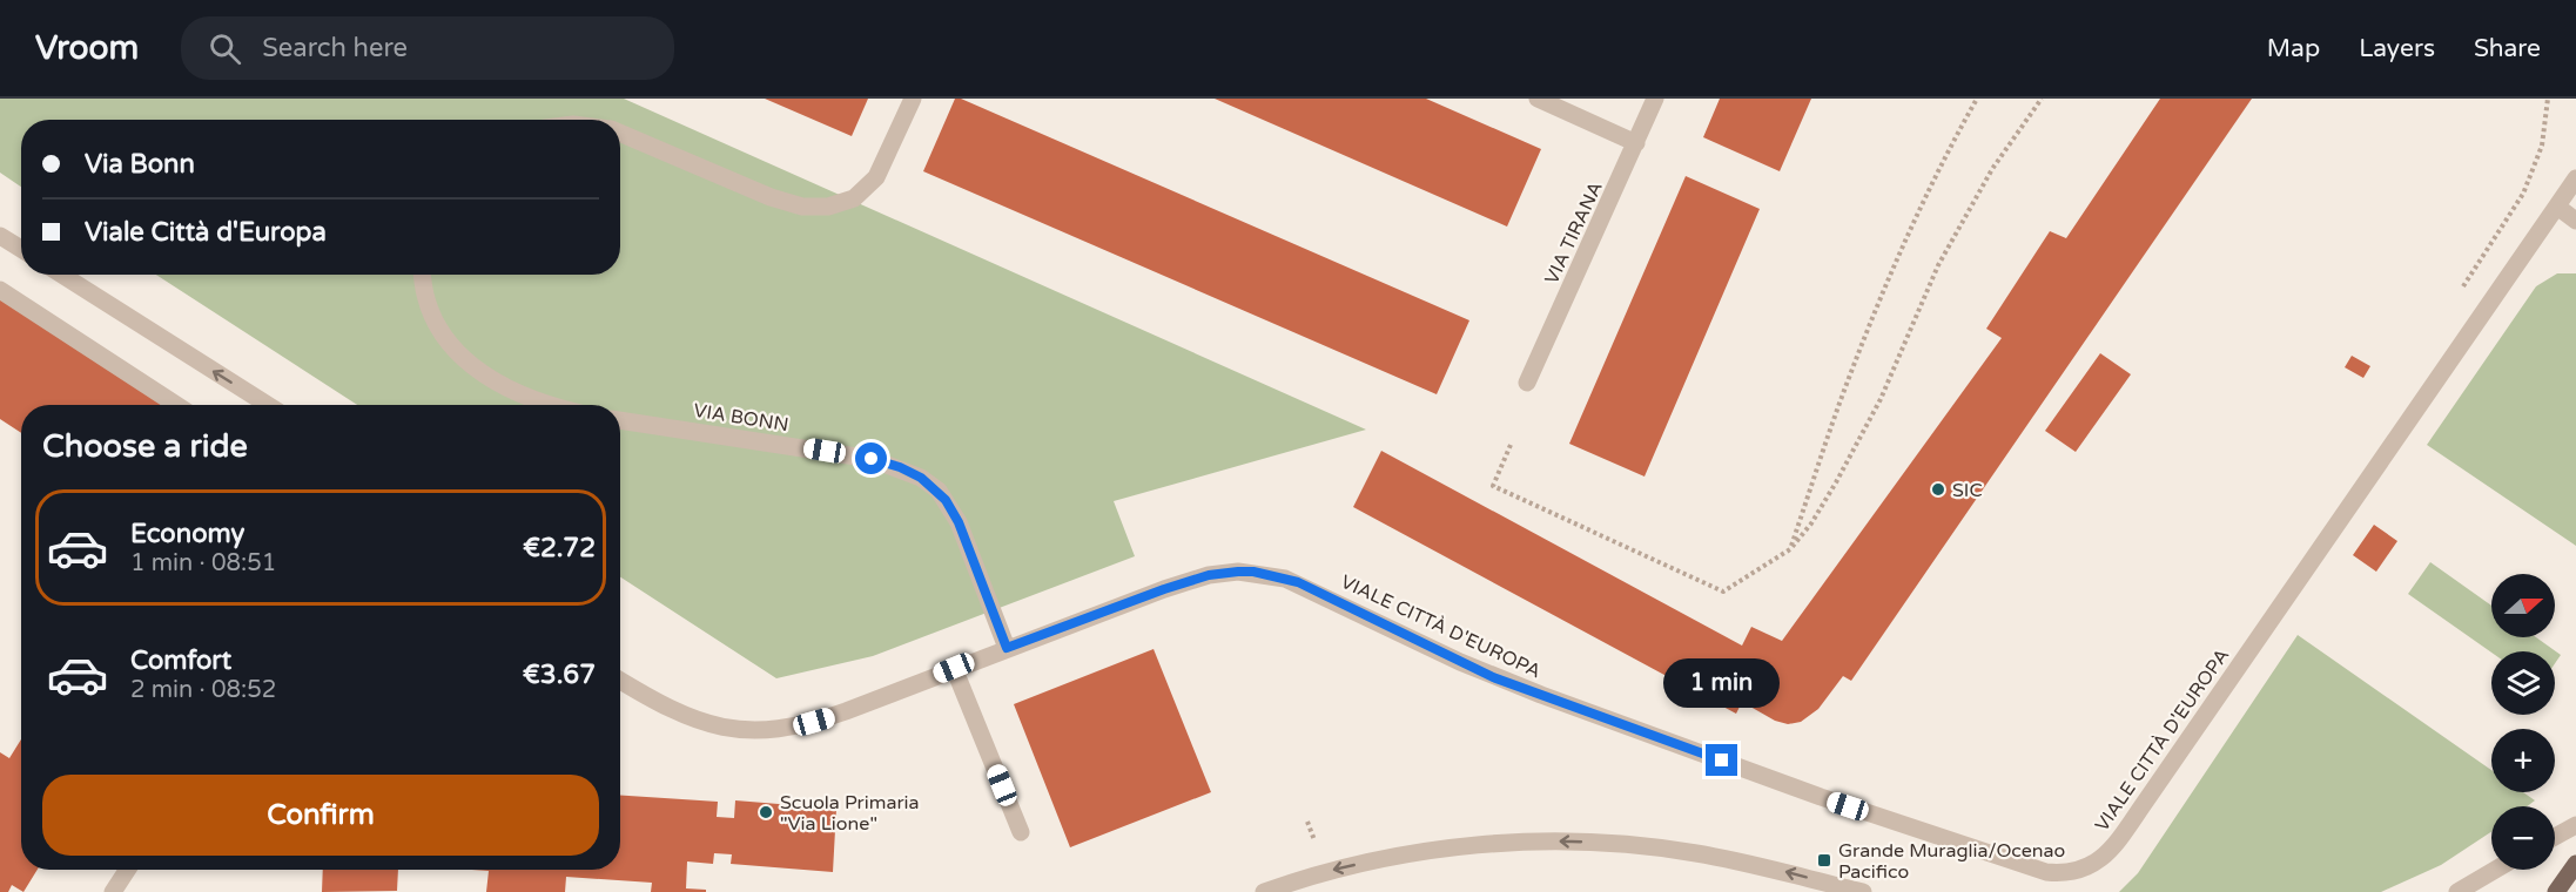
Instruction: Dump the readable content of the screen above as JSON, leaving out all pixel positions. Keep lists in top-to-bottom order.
{
  "streets": {
    "street": ["VIA TIRANA", "VIA BONN", "VIALE CITTÀ D'EUROPA"]
  },
  "crossings": [
    ["VIA BONN", "VIALE CITTÀ D'EUROPA"]
  ],
  "places": {
    "other": ["SIC", "Scuola Primaria \"Via Lione\""],
    "transit": ["Grande Muraglia/Ocenao Pacifico"]
  },
  "north": "right",
  "page": {
    "header": "Vroom",
    "search": "Search here",
    "nav": ["Map", "Layers", "Share"],
    "banner": ["Via Bonn", "Viale Città d'Europa"],
    "heading": "Choose a ride",
    "list": [
      {
        "name": "Economy",
        "note": "1 min · 08:51",
        "value": "€2.72"
      },
      {
        "name": "Comfort",
        "note": "2 min · 08:52",
        "value": "€3.67"
      }
    ],
    "map_buttons": ["+", "−"],
    "bubble": "1 min",
    "buttons": "Confirm"
  }
}
